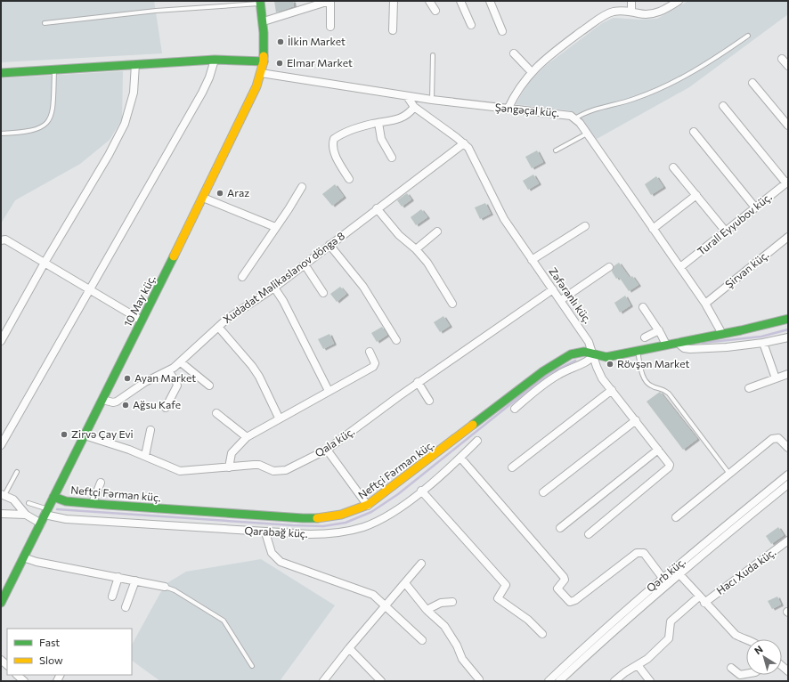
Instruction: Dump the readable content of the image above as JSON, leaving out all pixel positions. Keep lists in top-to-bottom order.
{
  "streets": {
    "street": [
      "Şəngəçal küç.",
      "Turall Eyyubov küç.",
      "Şirvan küç.",
      "Xudadat Məlikaslanov döngə 8",
      "Zəfəranlı küç.",
      "10 May küç.",
      "Qala küç.",
      "Neftçi Fərman küç.",
      "Qarabağ küç.",
      "Hacı Xuda küç.",
      "Qərb küç."
    ]
  },
  "crossings": [
    ["Şəngəçal küç.", "Zəfəranlı küç."],
    ["Şəngəçal küç.", "10 May küç."],
    ["Xudadat Məlikaslanov döngə 8", "Zəfəranlı küç."],
    ["Xudadat Məlikaslanov döngə 8", "10 May küç."],
    ["Zəfəranlı küç.", "Qala küç."],
    ["Zəfəranlı küç.", "Neftçi Fərman küç."],
    ["10 May küç.", "Qala küç."],
    ["10 May küç.", "Neftçi Fərman küç."],
    ["10 May küç.", "Qarabağ küç."]
  ],
  "places": [
    "İlkin Market",
    "Elmar Market",
    "Araz",
    "Rövşən Market",
    "Ayan Market",
    "Ağsu Kafe",
    "Zirvə Çay Evi"
  ],
  "legend": ["Fast", "Slow"],
  "north": "top left"
}
